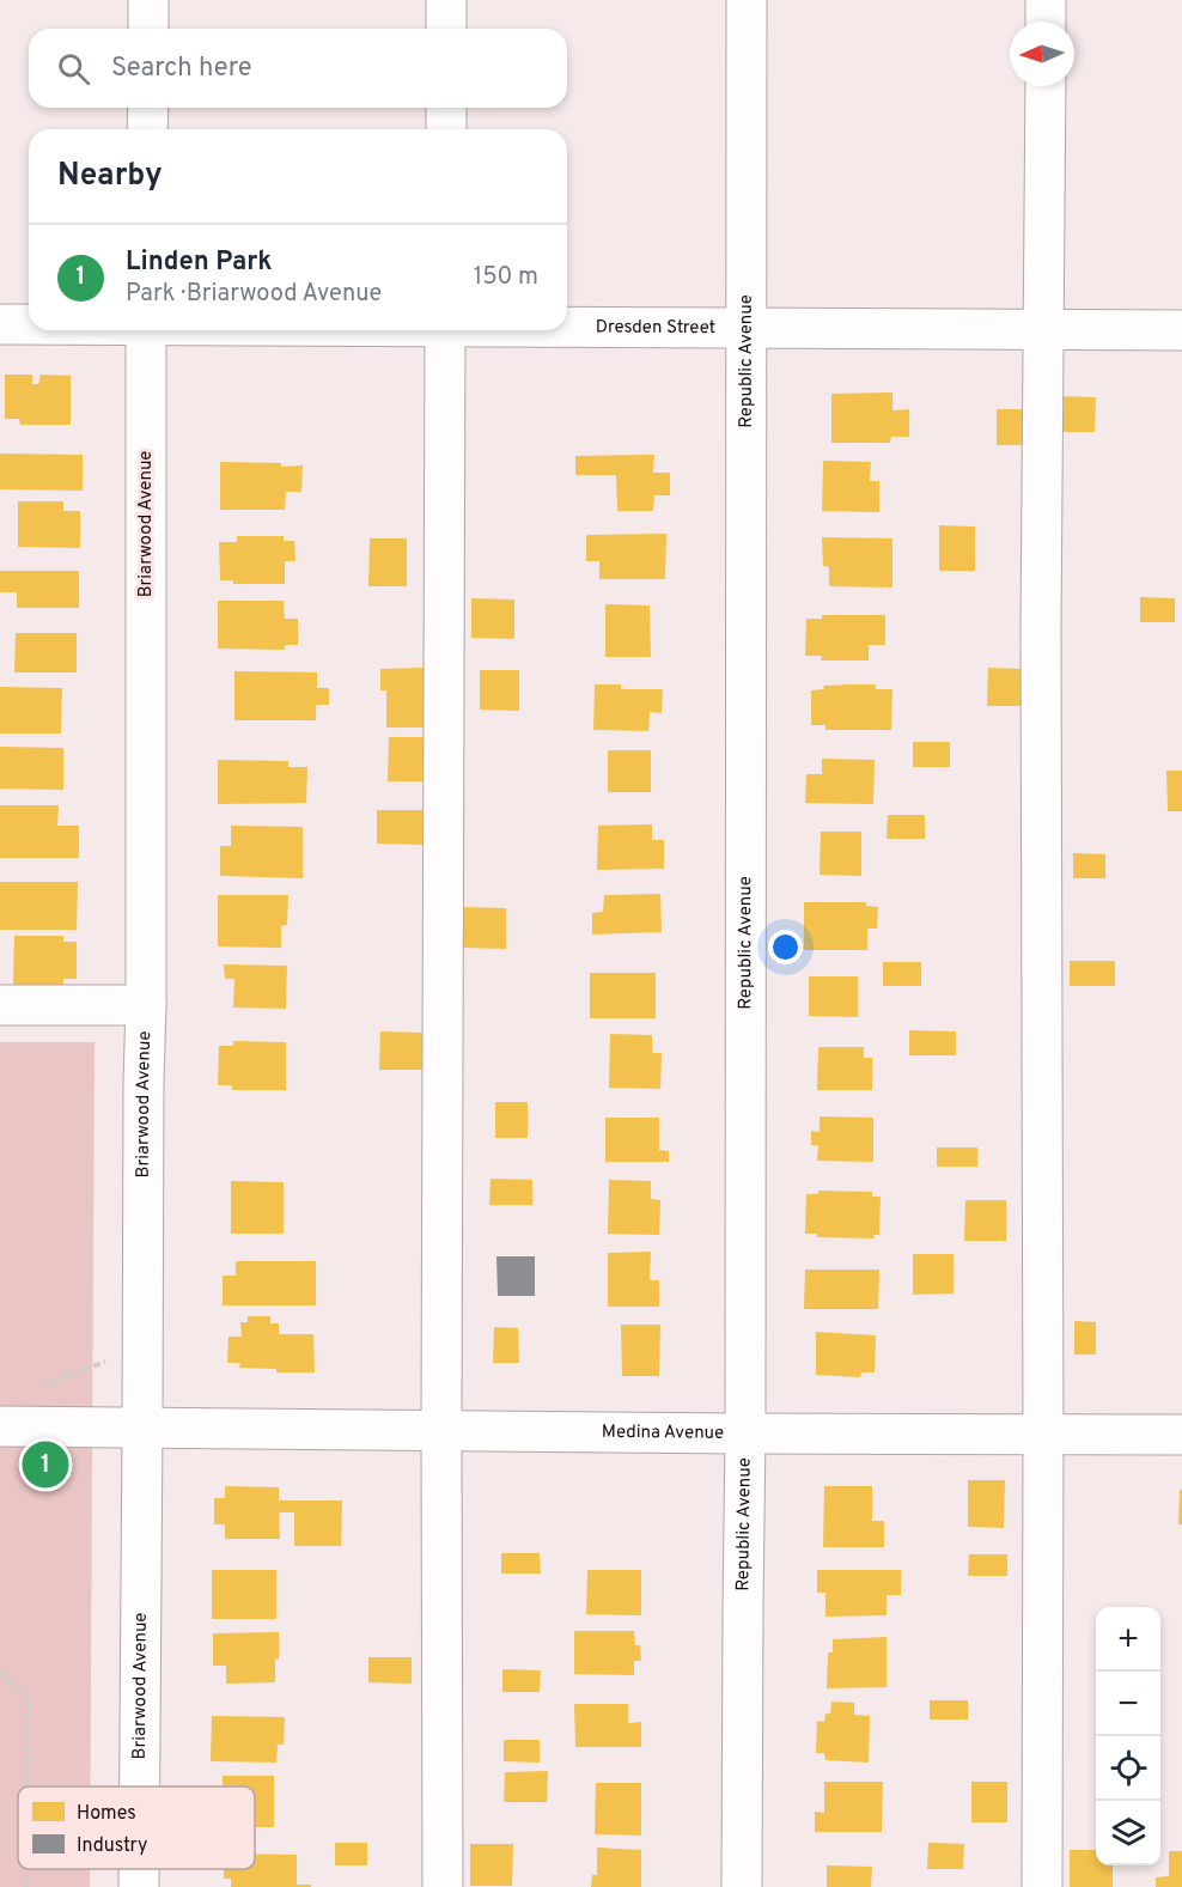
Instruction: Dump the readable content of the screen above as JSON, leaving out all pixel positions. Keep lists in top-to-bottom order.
{
  "streets": {
    "street": [
      "Dresden Street",
      "Republic Avenue",
      "Briarwood Avenue",
      "Medina Avenue"
    ]
  },
  "crossings": [
    ["Dresden Street", "Republic Avenue"],
    ["Republic Avenue", "Medina Avenue"],
    ["Briarwood Avenue", "Medina Avenue"]
  ],
  "legend": ["Homes", "Industry"],
  "north": "left",
  "page": {
    "search": "Search here",
    "heading": "Nearby",
    "list": [
      {
        "mark": "1",
        "name": "Linden Park",
        "note": "Park · Briarwood Avenue",
        "value": "150 m"
      }
    ],
    "pins": "1",
    "map_buttons": ["+", "−"]
  }
}
